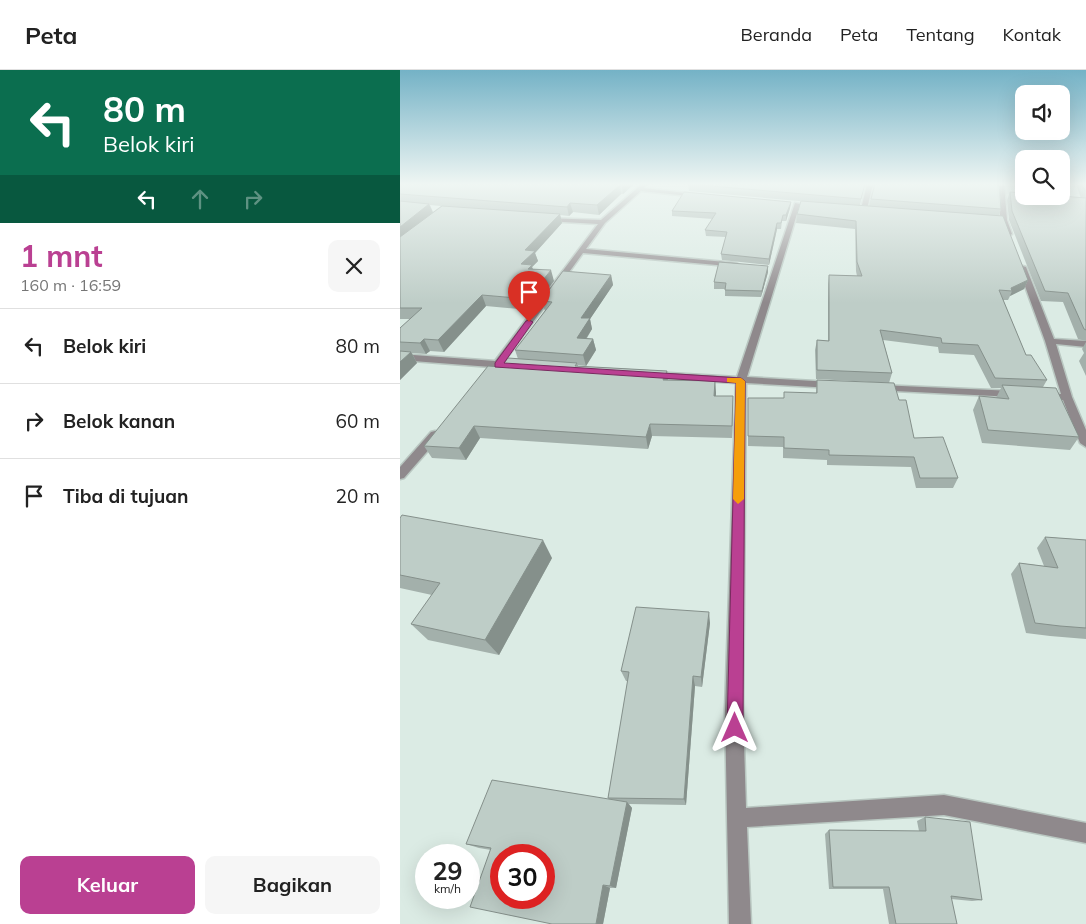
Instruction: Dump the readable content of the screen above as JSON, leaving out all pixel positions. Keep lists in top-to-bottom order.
{
  "page": {
    "header": "Peta",
    "nav": [
      "Beranda",
      "Peta",
      "Tentang",
      "Kontak"
    ],
    "turn": ["80 m", "Belok kiri"],
    "heading": ["1 mnt", "160 m · 16:59"],
    "list": [
      {
        "name": "Belok kiri",
        "value": "80 m"
      },
      {
        "name": "Belok kanan",
        "value": "60 m"
      },
      {
        "name": "Tiba di tujuan",
        "value": "20 m"
      }
    ],
    "speed": "29 km/h",
    "limit": "30",
    "buttons": ["Keluar", "Bagikan"]
  }
}
